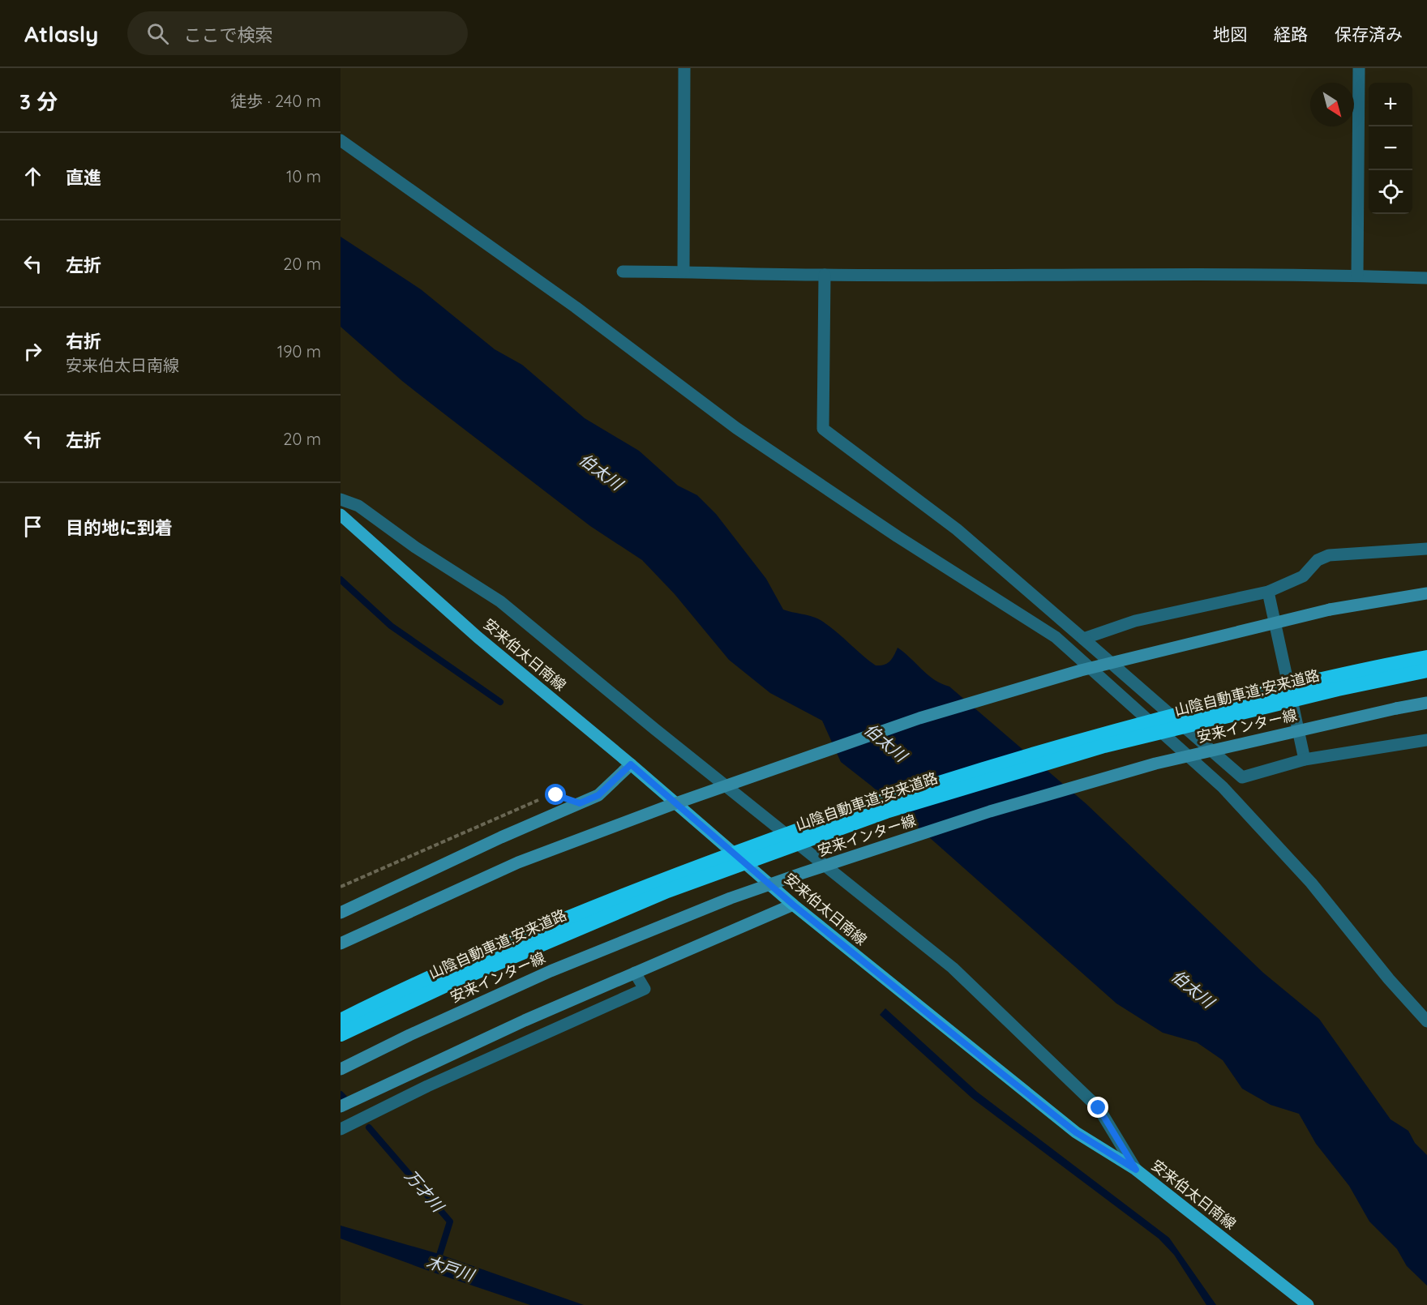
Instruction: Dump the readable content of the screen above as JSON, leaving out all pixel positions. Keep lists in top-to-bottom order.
{
  "streets": {
    "highway": ["山陰自動車道;安来道路"],
    "main road": ["安来伯太日南線", "安来インター線"]
  },
  "water": ["伯太川", "万才川", "木戸川"],
  "north": "bottom right",
  "page": {
    "header": "Atlasly",
    "search": "ここで検索",
    "nav": ["地図", "経路", "保存済み"],
    "heading": ["3 分", "徒歩 · 240 m"],
    "map_buttons": ["+", "−"],
    "list": [
      ["直進", "10 m"],
      ["左折", "20 m"],
      ["右折", "安来伯太日南線", "190 m"],
      ["左折", "20 m"],
      "目的地に到着"
    ]
  }
}
